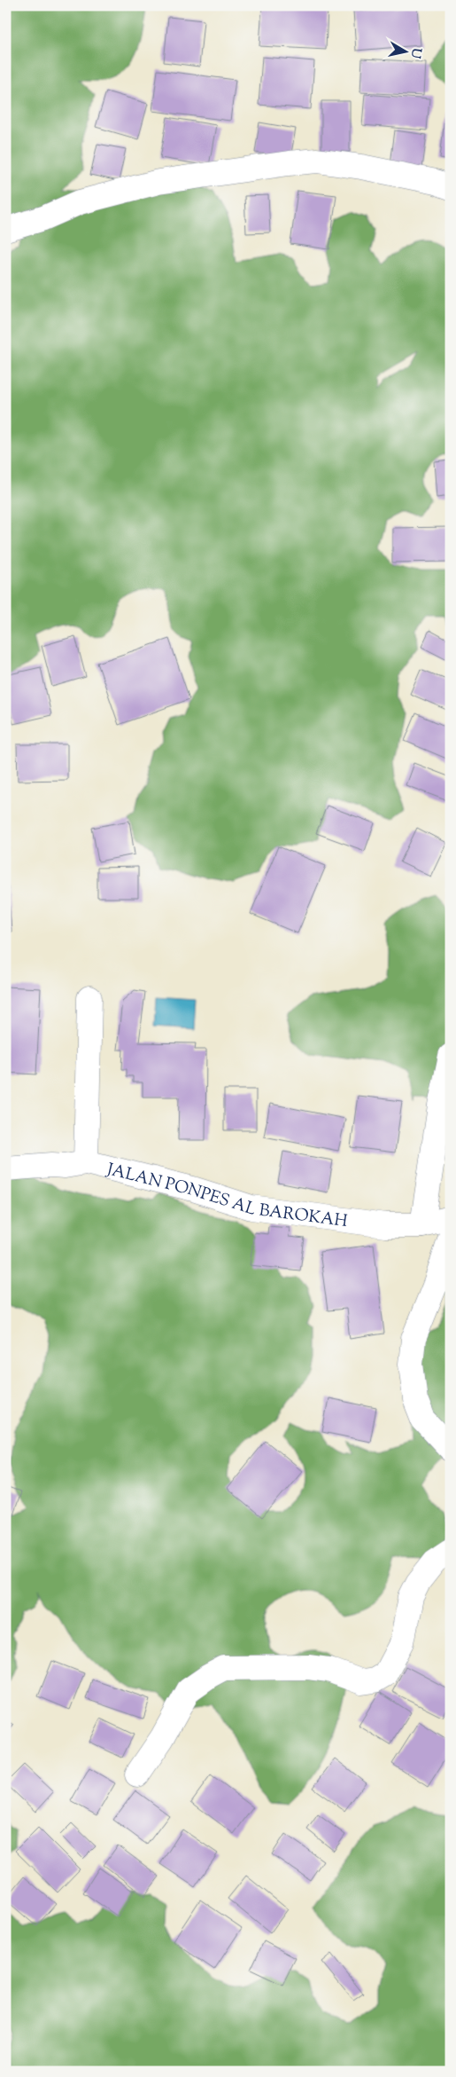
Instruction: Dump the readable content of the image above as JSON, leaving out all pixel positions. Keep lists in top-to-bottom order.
{
  "streets": {
    "street": ["JALAN PONPES AL BAROKAH"]
  },
  "north": "right"
}
